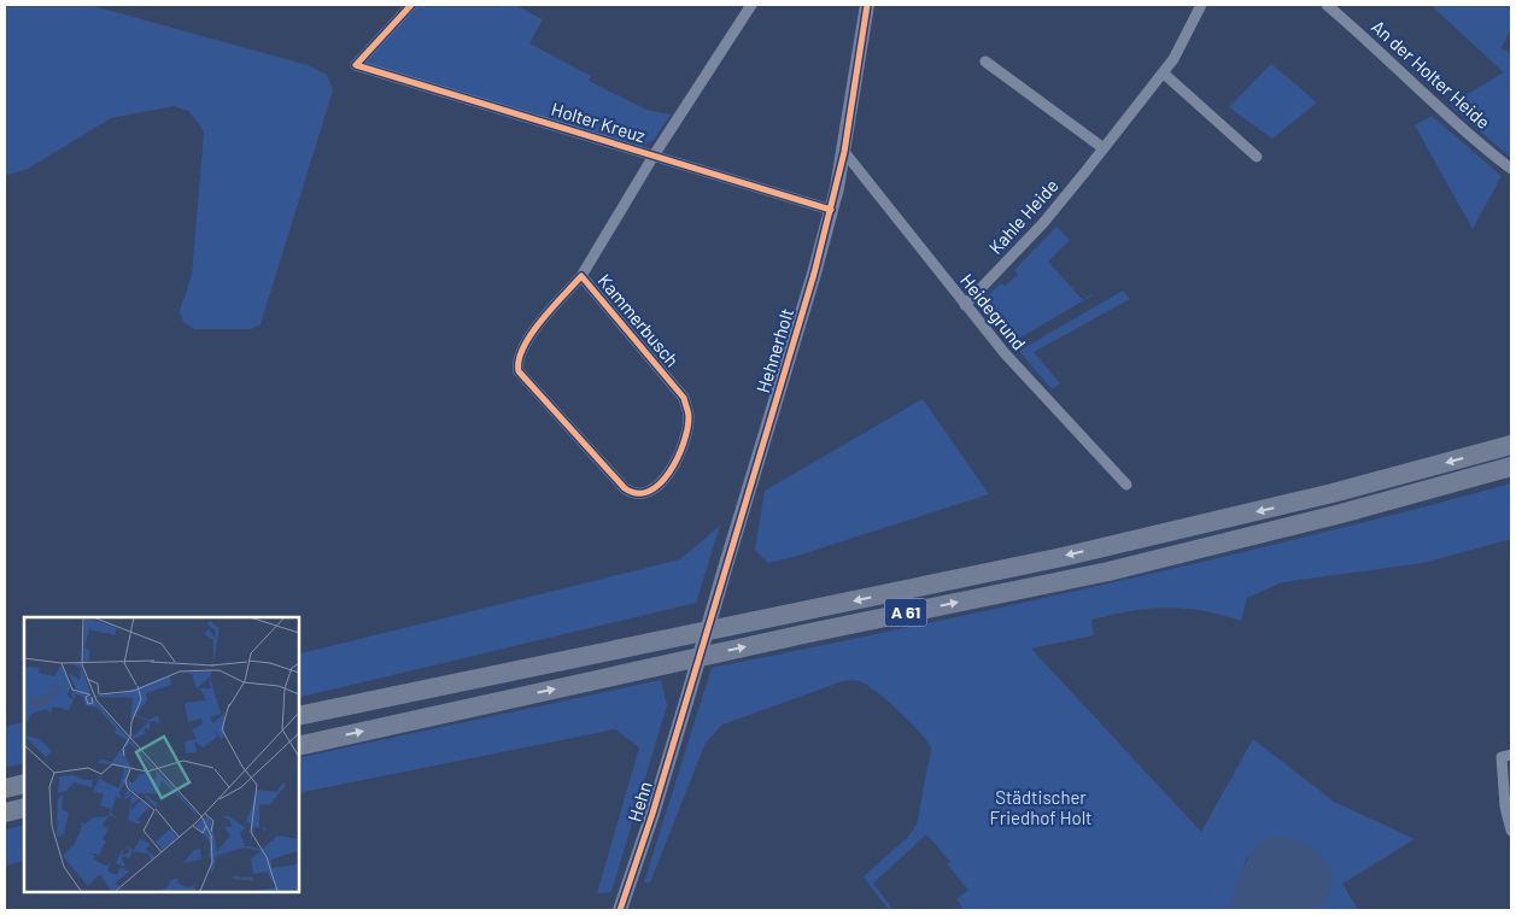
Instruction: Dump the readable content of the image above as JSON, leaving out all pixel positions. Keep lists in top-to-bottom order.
{
  "streets": {
    "highway": ["A 61"],
    "street": [
      "An der Holter Heide",
      "Holter Kreuz",
      "Kahle Heide",
      "Heidegrund",
      "Kammerbusch",
      "Hehnerholt",
      "Hehn"
    ]
  },
  "crossings": [
    ["Holter Kreuz", "Kammerbusch"],
    ["Holter Kreuz", "Hehnerholt"],
    ["Kahle Heide", "Heidegrund"],
    ["Heidegrund", "Hehnerholt"],
    ["Hehnerholt", "Hehn"]
  ],
  "parks": ["Städtischer Friedhof Holt"]
}
